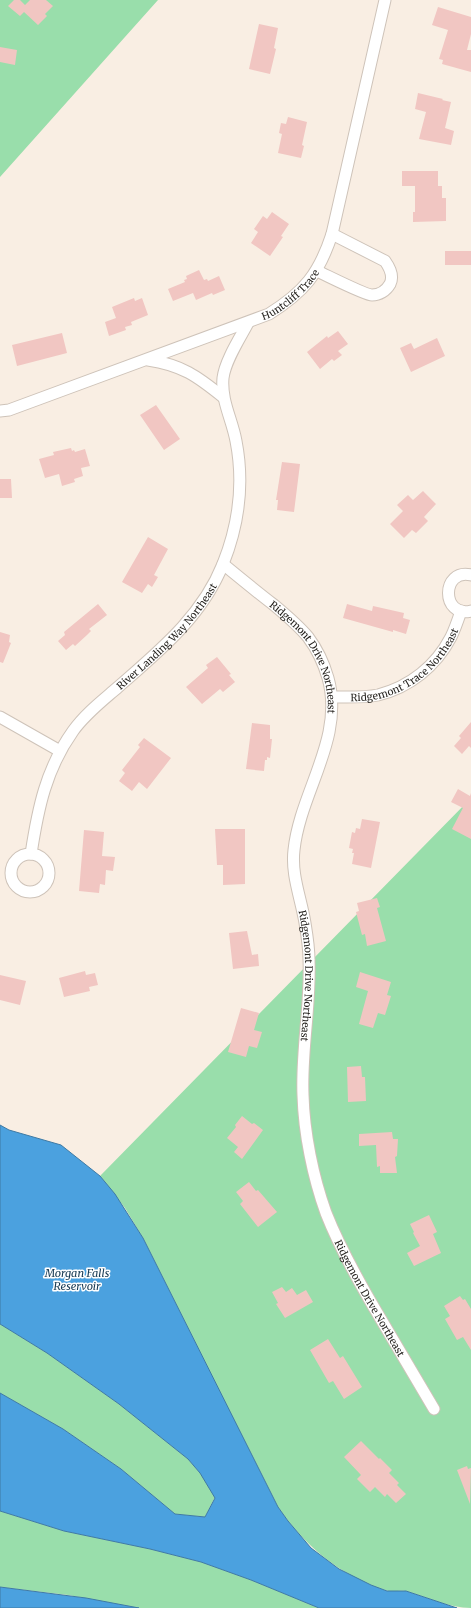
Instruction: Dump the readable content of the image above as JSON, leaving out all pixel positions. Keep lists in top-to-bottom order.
{
  "streets": {
    "street": [
      "Huntcliff Trace",
      "River Landing Way Northeast",
      "Ridgemont Drive Northeast",
      "Ridgemont Trace Northeast"
    ]
  },
  "crossings": [
    ["Huntcliff Trace", "River Landing Way Northeast"],
    ["River Landing Way Northeast", "Ridgemont Drive Northeast"],
    ["Ridgemont Drive Northeast", "Ridgemont Trace Northeast"]
  ],
  "water": ["Morgan Falls Reservoir"]
}
